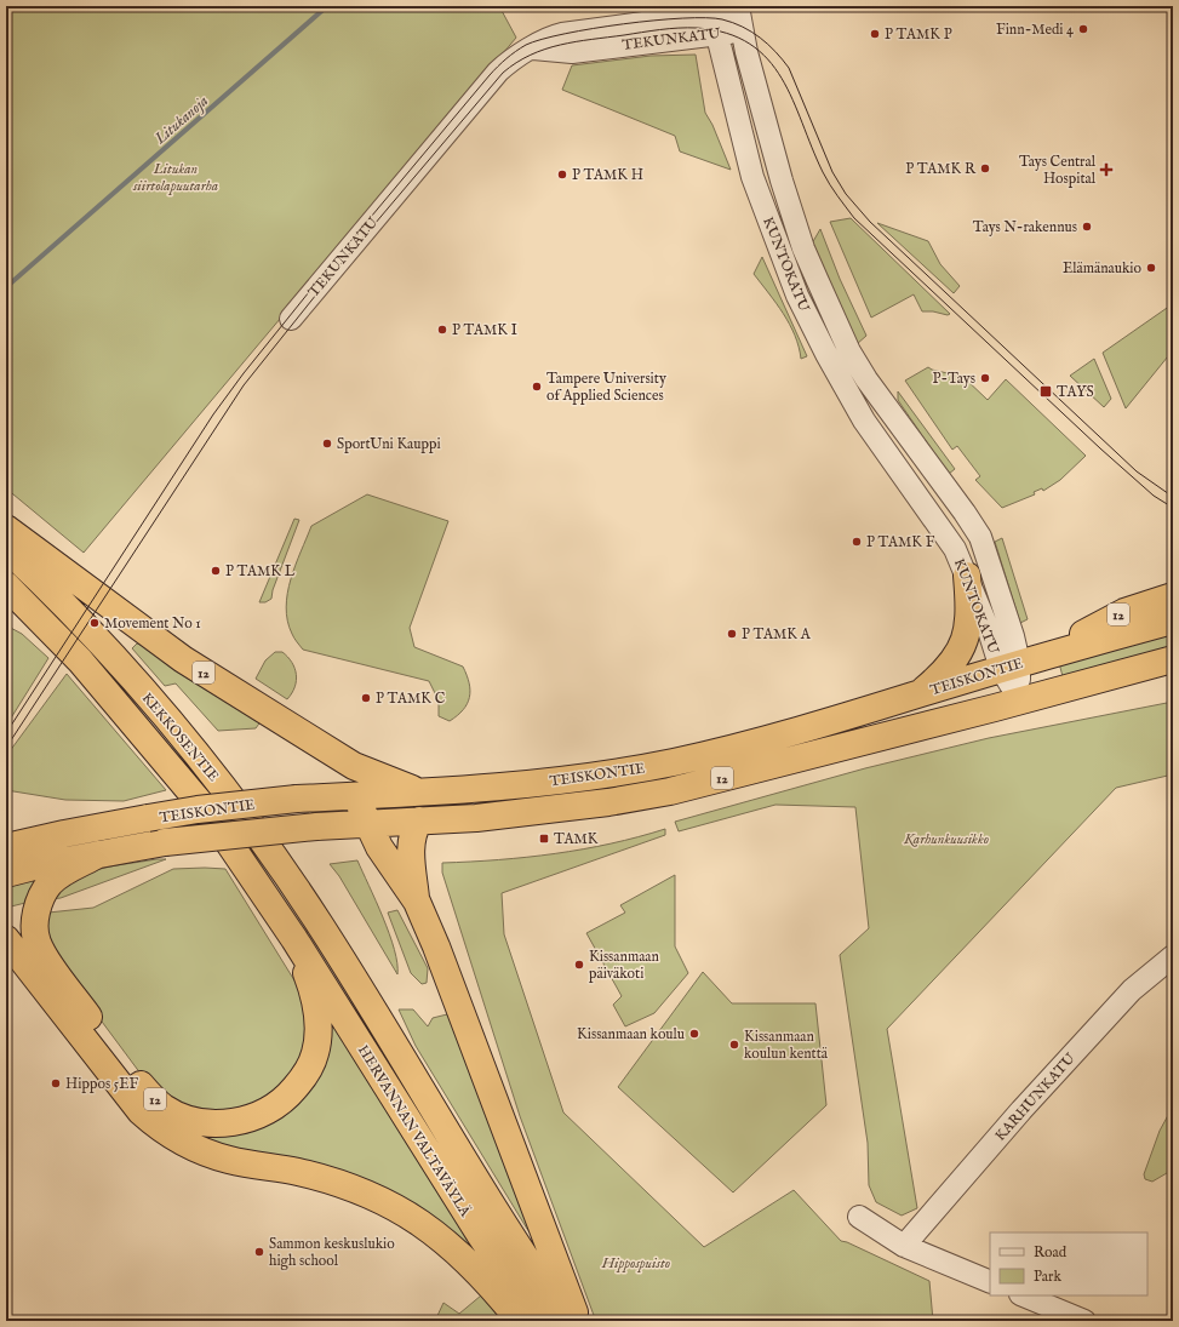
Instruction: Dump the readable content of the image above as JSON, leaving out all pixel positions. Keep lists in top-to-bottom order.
{
  "streets": {
    "highway": [
      "12",
      "TEISKONTIE",
      "KEKKOSENTIE",
      "HERVANNAN VALTAVÄYLÄ"
    ],
    "street": ["TEKUNKATU", "KUNTOKATU", "KARHUNKATU"]
  },
  "crossings": [
    ["TEKUNKATU", "KUNTOKATU"],
    ["KUNTOKATU", "TEISKONTIE"],
    ["12", "TEISKONTIE"],
    ["12", "KEKKOSENTIE"],
    ["12", "HERVANNAN VALTAVÄYLÄ"],
    ["KEKKOSENTIE", "HERVANNAN VALTAVÄYLÄ"]
  ],
  "water": ["Litukanoja"],
  "parks": ["Litukan siirtolapuutarha", "Karhunkuusikko", "Hippospuisto"],
  "places": {
    "other": [
      "Finn-Medi 4",
      "P TAMK P",
      "P TAMK R",
      "P TAMK H",
      "Tays N-rakennus",
      "Elämänaukio",
      "P TAMK I",
      "P-Tays",
      "Tampere University of Applied Sciences",
      "SportUni Kauppi",
      "P TAMK F",
      "P TAMK L",
      "Movement No 1",
      "P TAMK A",
      "P TAMK C",
      "Kissanmaan päiväkoti",
      "Kissanmaan koulu",
      "Kissanmaan koulun kenttä",
      "Hippos 5EF",
      "Sammon keskuslukio high school"
    ],
    "health": ["Tays Central Hospital"],
    "transit": ["TAYS", "TAMK"]
  },
  "legend": ["Road", "Park"]
}
